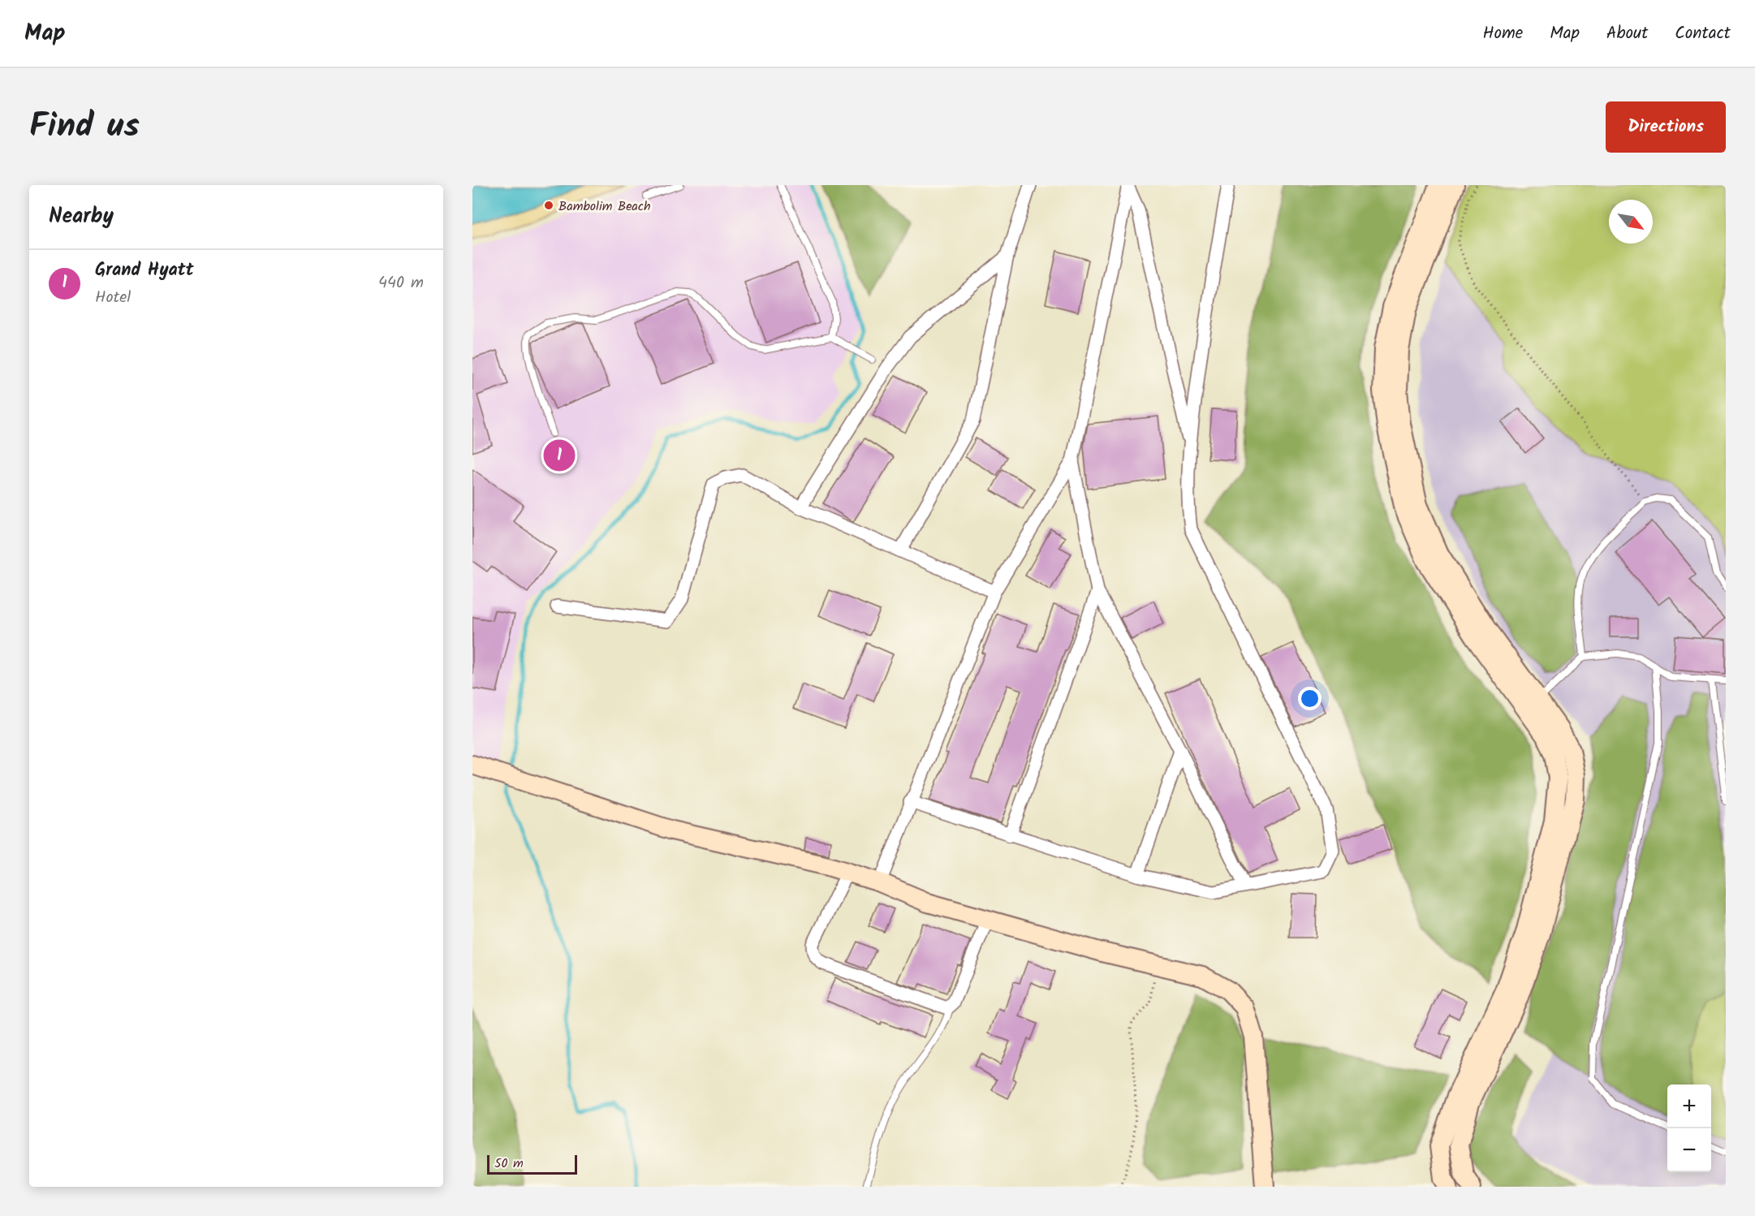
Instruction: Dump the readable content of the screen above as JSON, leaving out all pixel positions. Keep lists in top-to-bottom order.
{
  "places": ["Bambolim Beach"],
  "scale_bar": "50 m",
  "north": "bottom right",
  "page": {
    "header": "Map",
    "nav": [
      "Home",
      "Map",
      "About",
      "Contact"
    ],
    "title": "Find us",
    "buttons": "Directions",
    "heading": "Nearby",
    "list": [
      {
        "mark": "1",
        "name": "Grand Hyatt",
        "note": "Hotel",
        "value": "440 m"
      }
    ],
    "pins": "1",
    "map_buttons": ["+", "−"],
    "scale": "50 m"
  }
}
